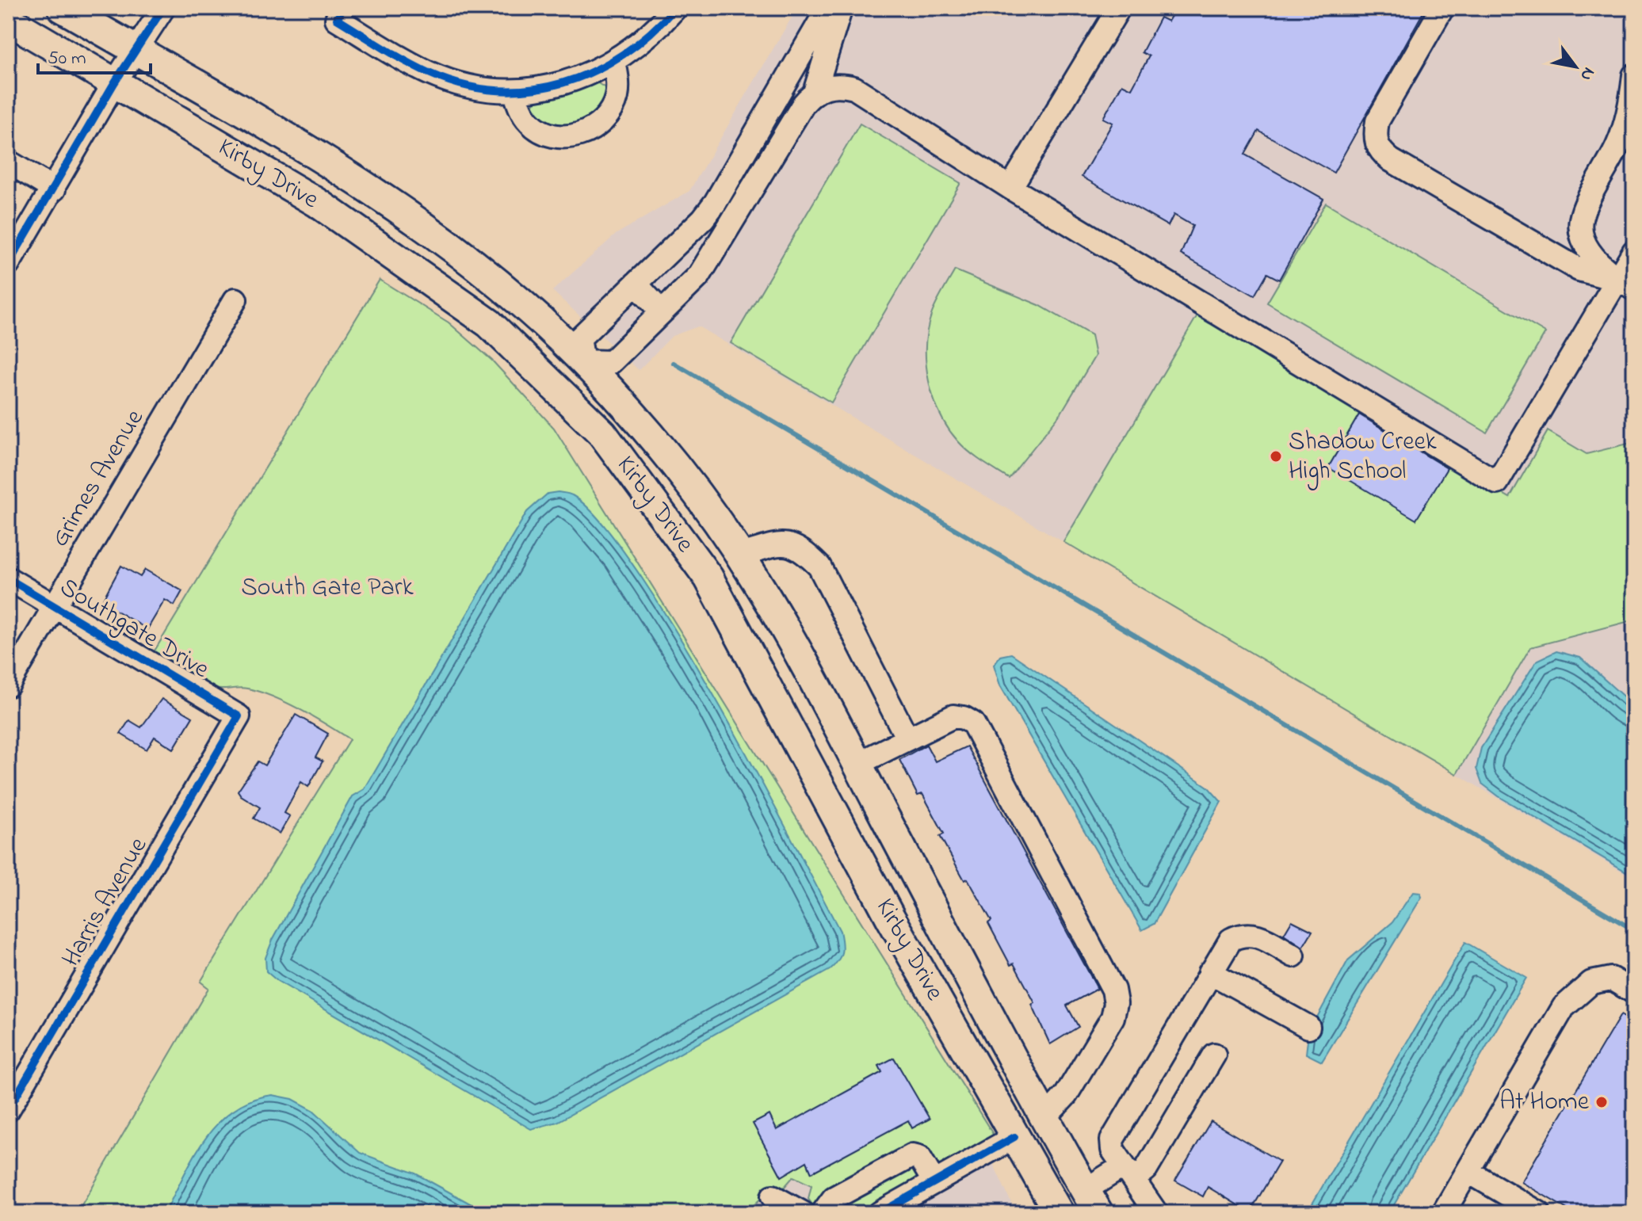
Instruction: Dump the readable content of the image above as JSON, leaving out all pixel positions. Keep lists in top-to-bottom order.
{
  "streets": {
    "main road": ["Kirby Drive"],
    "street": ["Grimes Avenue", "Southgate Drive", "Harris Avenue"]
  },
  "crossings": [
    ["Grimes Avenue", "Southgate Drive"],
    ["Southgate Drive", "Harris Avenue"]
  ],
  "parks": ["South Gate Park"],
  "places": ["Shadow Creek High School", "At Home"],
  "scale_bar": "50 m",
  "north": "bottom right"
}
